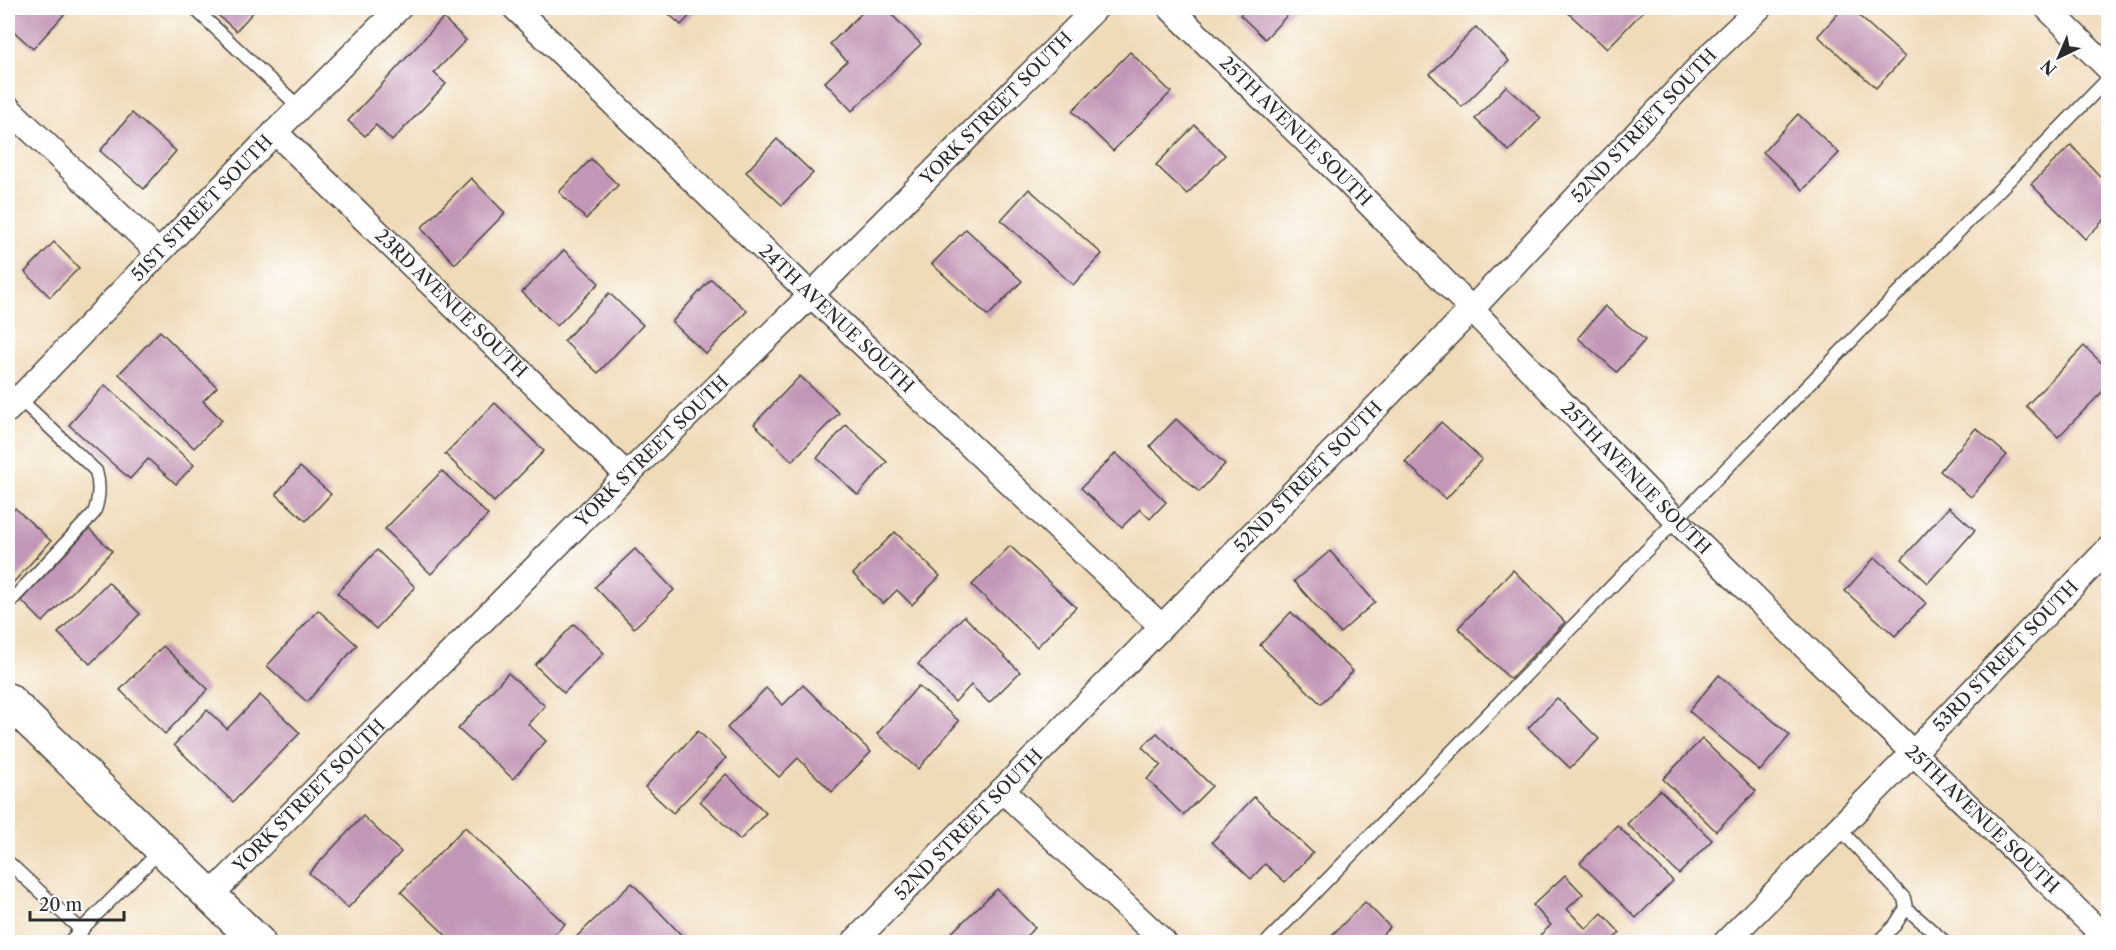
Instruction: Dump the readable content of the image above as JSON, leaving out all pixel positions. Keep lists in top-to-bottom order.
{
  "streets": {
    "street": [
      "YORK STREET SOUTH",
      "52ND STREET SOUTH",
      "25TH AVENUE SOUTH",
      "51ST STREET SOUTH",
      "23RD AVENUE SOUTH",
      "24TH AVENUE SOUTH",
      "53RD STREET SOUTH"
    ]
  },
  "crossings": [
    ["YORK STREET SOUTH", "23RD AVENUE SOUTH"],
    ["YORK STREET SOUTH", "24TH AVENUE SOUTH"],
    ["52ND STREET SOUTH", "25TH AVENUE SOUTH"],
    ["52ND STREET SOUTH", "24TH AVENUE SOUTH"],
    ["25TH AVENUE SOUTH", "53RD STREET SOUTH"],
    ["51ST STREET SOUTH", "23RD AVENUE SOUTH"]
  ],
  "scale_bar": "20 m",
  "north": "bottom left"
}
